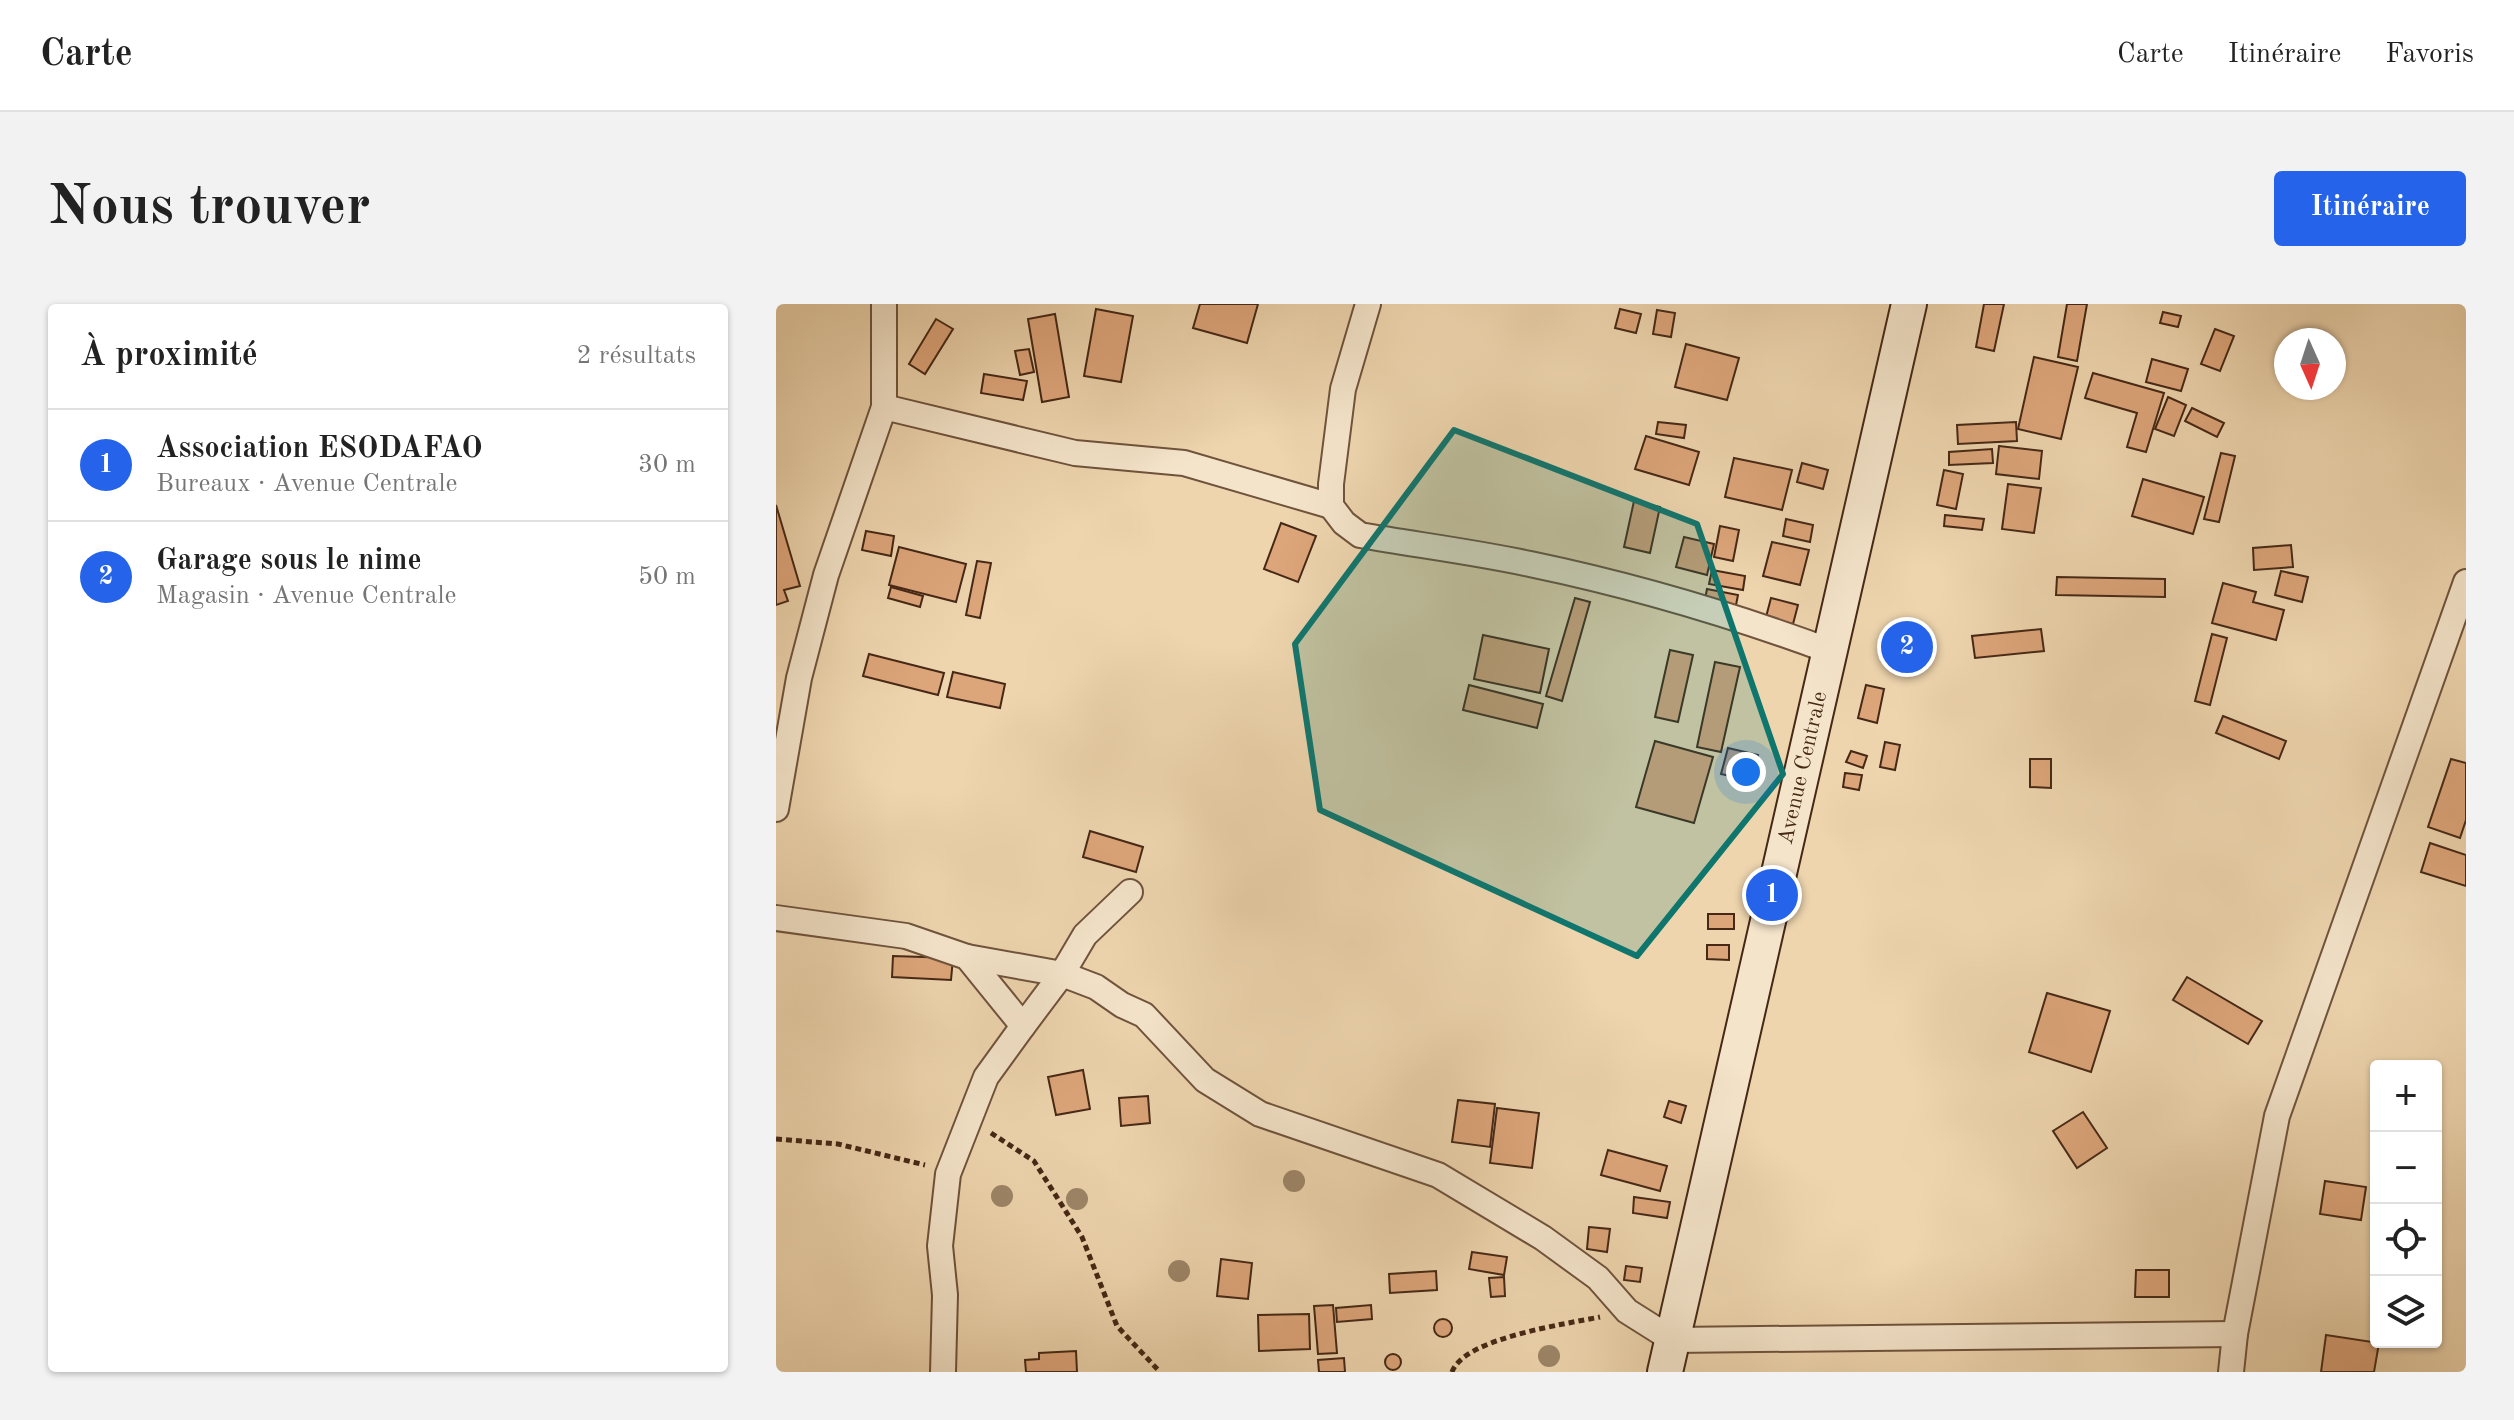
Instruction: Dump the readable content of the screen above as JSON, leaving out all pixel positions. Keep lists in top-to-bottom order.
{
  "streets": {
    "main road": ["Avenue Centrale"]
  },
  "north": "bottom",
  "page": {
    "header": "Carte",
    "nav": ["Carte", "Itinéraire", "Favoris"],
    "buttons": "Itinéraire",
    "title": "Nous trouver",
    "heading": ["À proximité", "2 résultats"],
    "list": [
      {
        "mark": "1",
        "name": "Association ESODAFAO",
        "note": "Bureaux · Avenue Centrale",
        "value": "30 m"
      },
      {
        "mark": "2",
        "name": "Garage sous le nime",
        "note": "Magasin · Avenue Centrale",
        "value": "50 m"
      }
    ],
    "pins": ["2", "1"],
    "map_buttons": ["+", "−"]
  }
}
